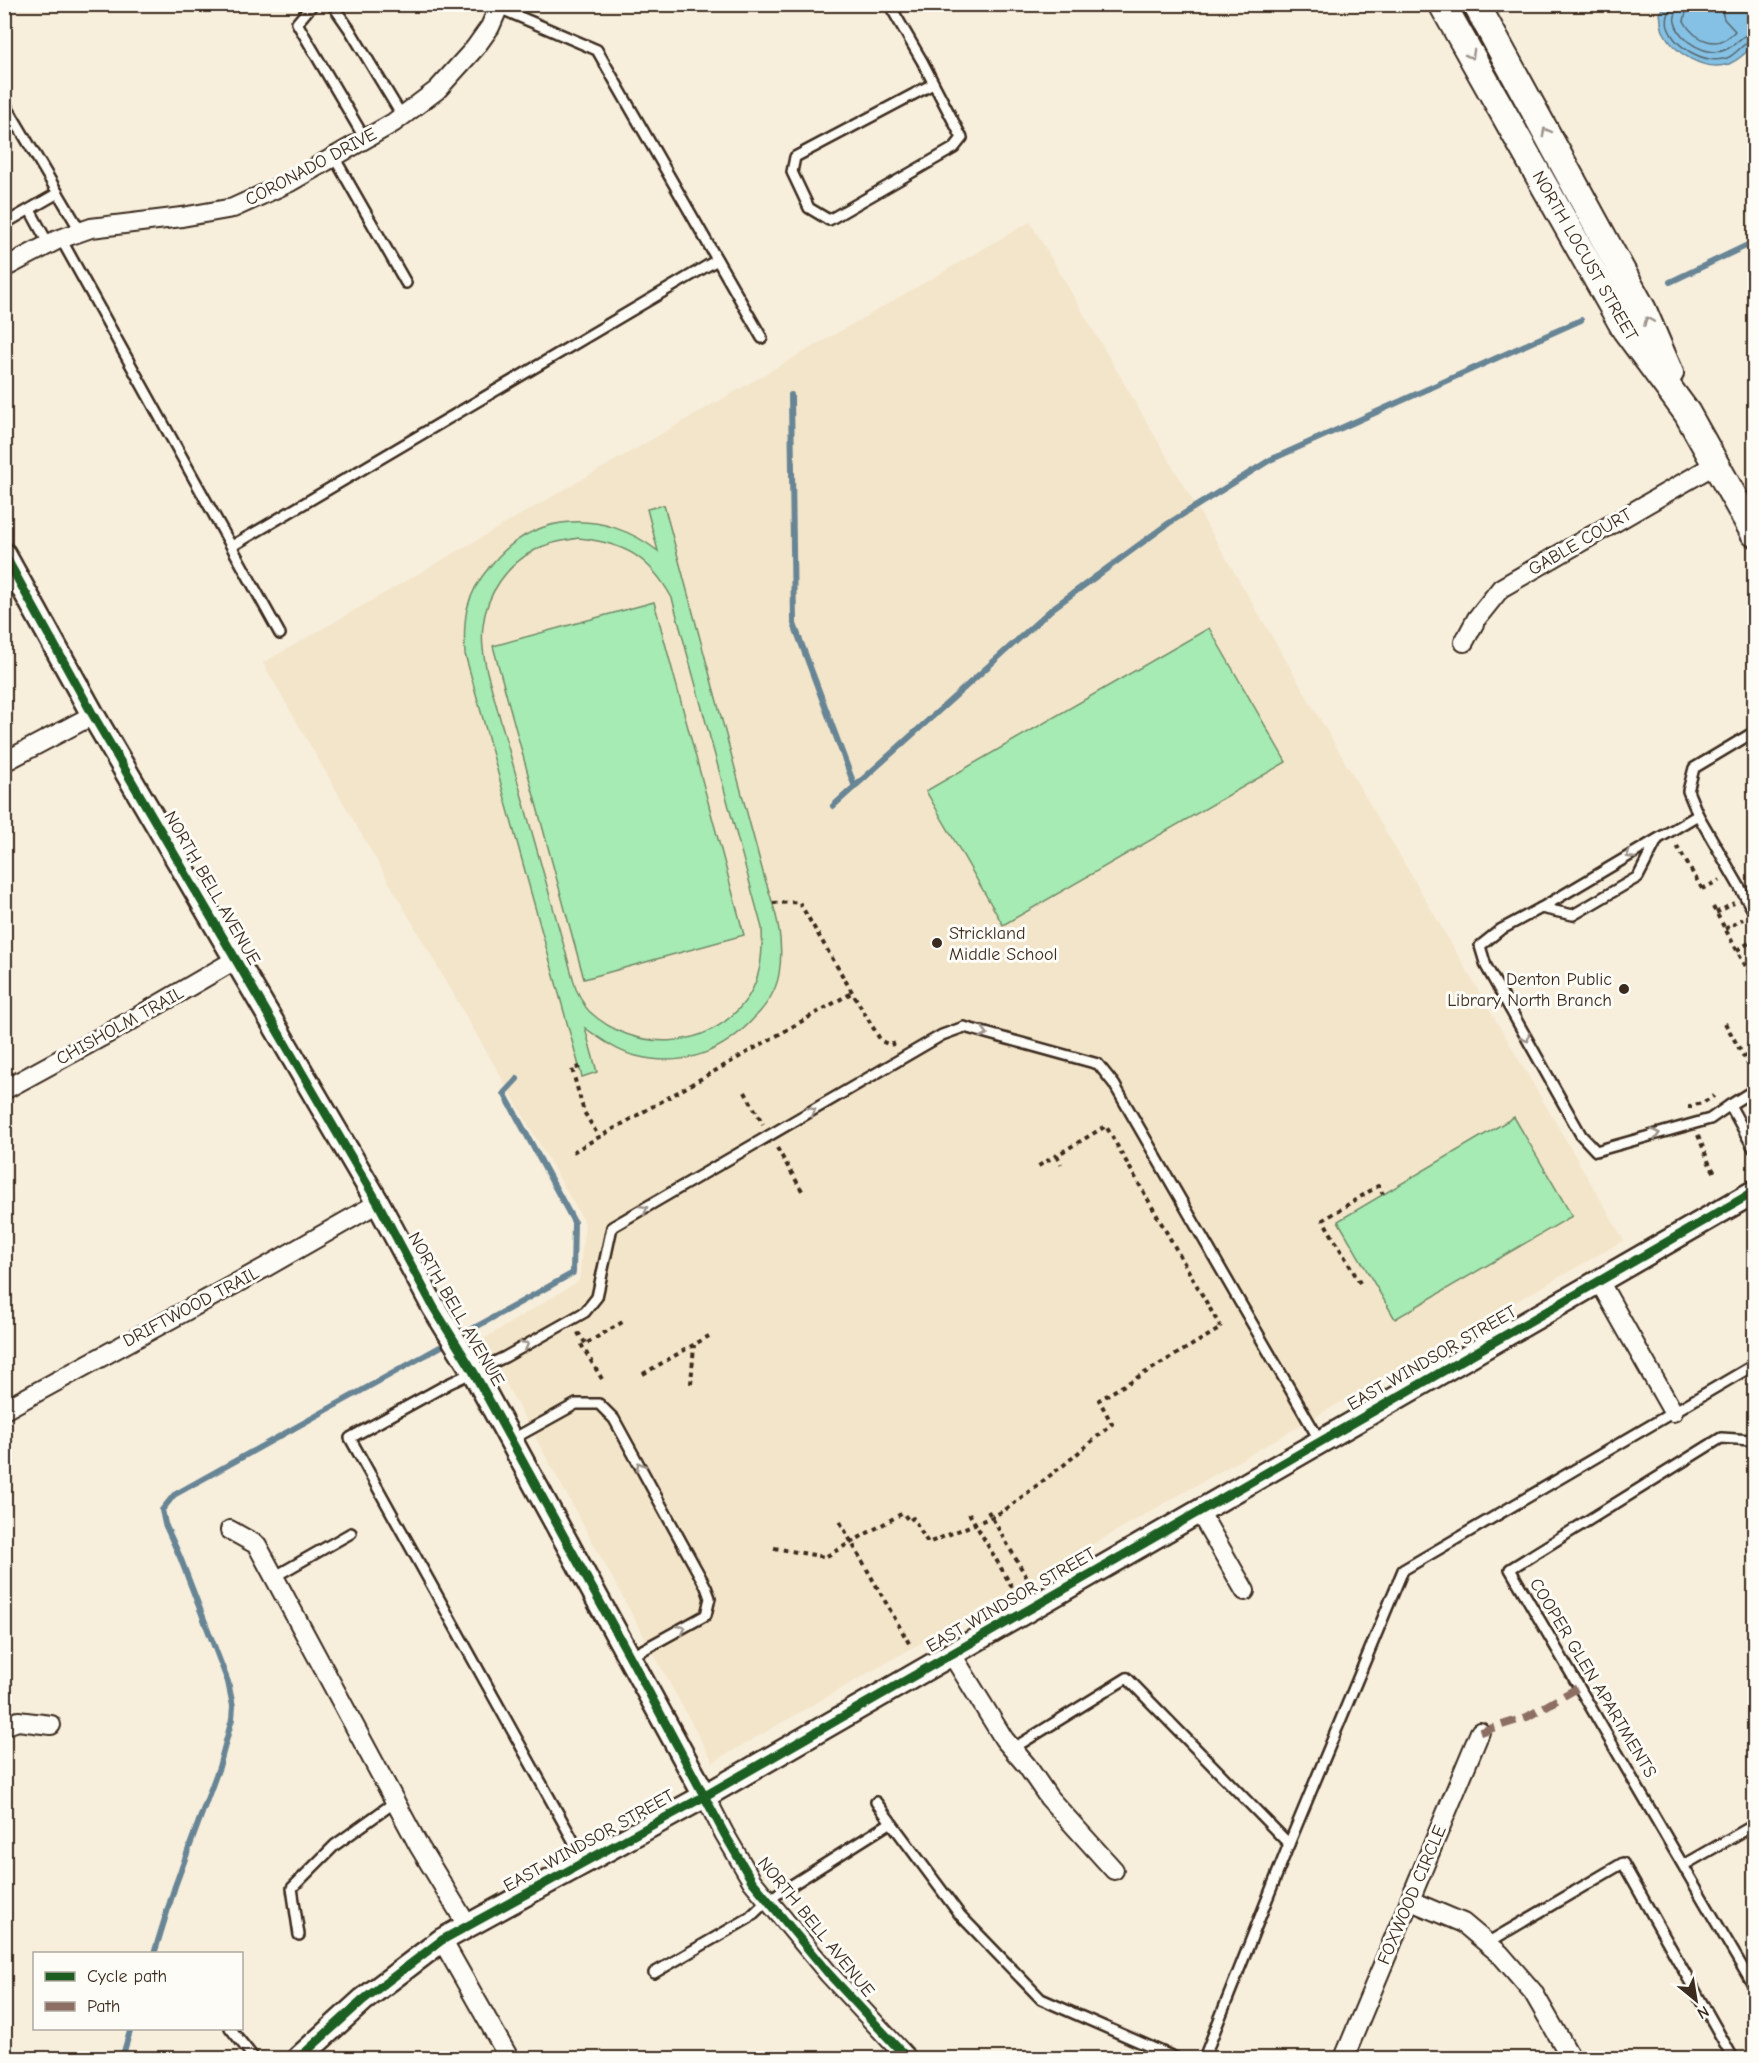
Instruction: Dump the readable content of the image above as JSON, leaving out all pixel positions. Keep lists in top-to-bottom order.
{
  "streets": {
    "main road": ["NORTH LOCUST STREET"],
    "street": [
      "CORONADO DRIVE",
      "GABLE COURT",
      "NORTH BELL AVENUE",
      "CHISHOLM TRAIL",
      "DRIFTWOOD TRAIL",
      "EAST WINDSOR STREET",
      "FOXWOOD CIRCLE"
    ],
    "lane": ["COOPER GLEN APARTMENTS"]
  },
  "crossings": [
    ["NORTH LOCUST STREET", "GABLE COURT"],
    ["NORTH BELL AVENUE", "CHISHOLM TRAIL"],
    ["NORTH BELL AVENUE", "DRIFTWOOD TRAIL"],
    ["NORTH BELL AVENUE", "EAST WINDSOR STREET"]
  ],
  "places": ["Strickland Middle School", "Denton Public Library North Branch"],
  "legend": ["Cycle path", "Path"],
  "north": "bottom right"
}
